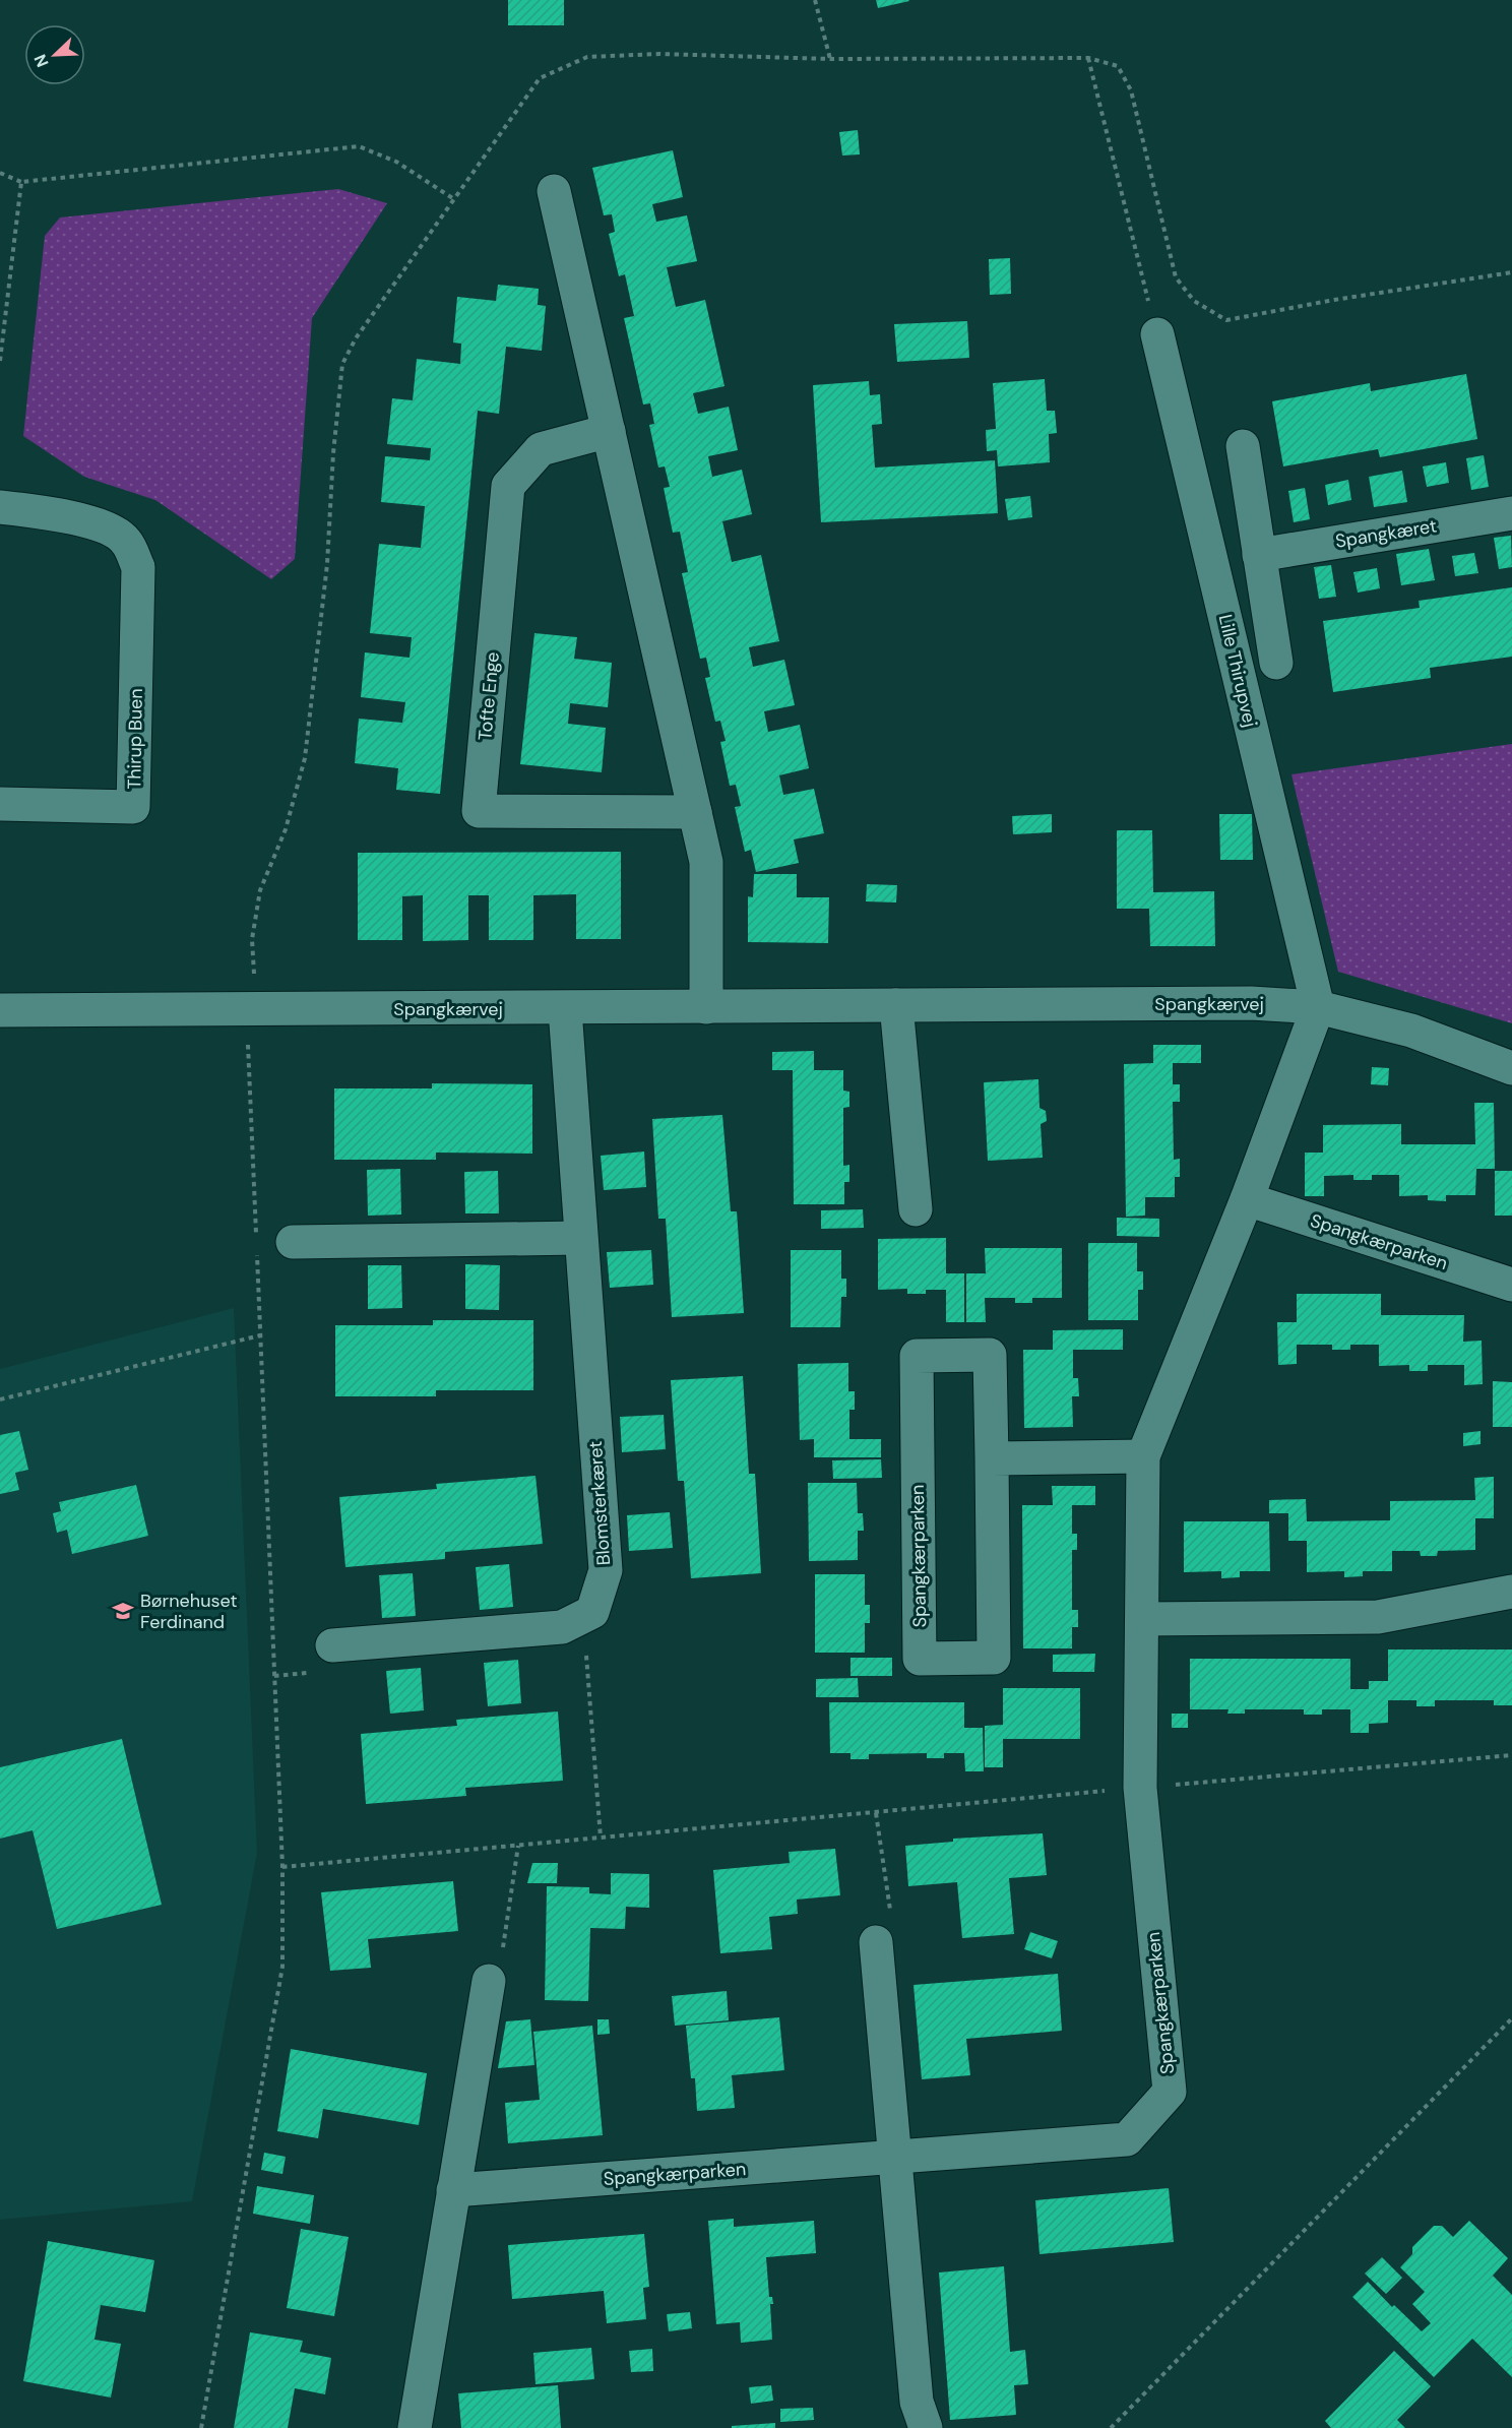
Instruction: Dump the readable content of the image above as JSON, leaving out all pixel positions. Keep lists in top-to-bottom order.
{
  "streets": {
    "street": [
      "Spangkæret",
      "Lille Thirupvej",
      "Tofte Enge",
      "Thirup Buen",
      "Spangkærvej",
      "Spangkærparken",
      "Blomsterkæret"
    ]
  },
  "crossings": [
    ["Lille Thirupvej", "Spangkærvej"],
    ["Lille Thirupvej", "Spangkærparken"],
    ["Spangkærvej", "Spangkærparken"],
    ["Spangkærvej", "Blomsterkæret"]
  ],
  "places": {
    "school or university": ["Børnehuset Ferdinand"]
  },
  "north": "bottom left"
}
